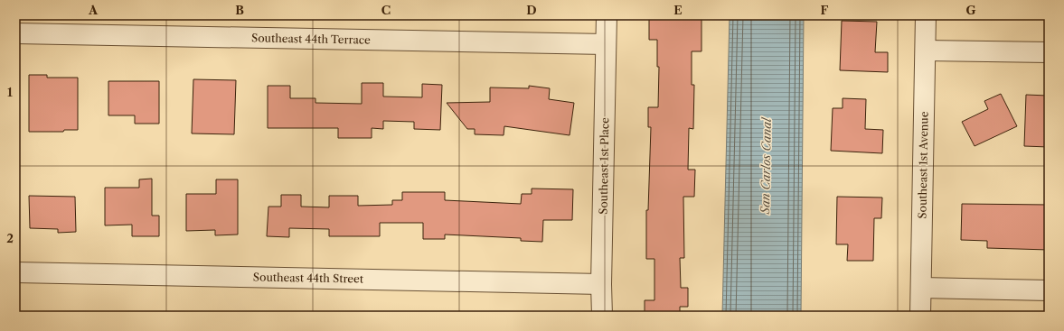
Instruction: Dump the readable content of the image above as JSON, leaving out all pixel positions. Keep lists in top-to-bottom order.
{
  "streets": {
    "street": [
      "Southeast 44th Terrace",
      "Southeast 1st Avenue",
      "Southeast 1st Place",
      "Southeast 44th Street"
    ]
  },
  "crossings": [
    ["Southeast 44th Terrace", "Southeast 1st Place"],
    ["Southeast 1st Place", "Southeast 44th Street"]
  ],
  "water": ["San Carlos Canal"],
  "grid": {
    "columns": [
      "A",
      "B",
      "C",
      "D",
      "E",
      "F",
      "G"
    ],
    "rows": ["1", "2"]
  }
}
